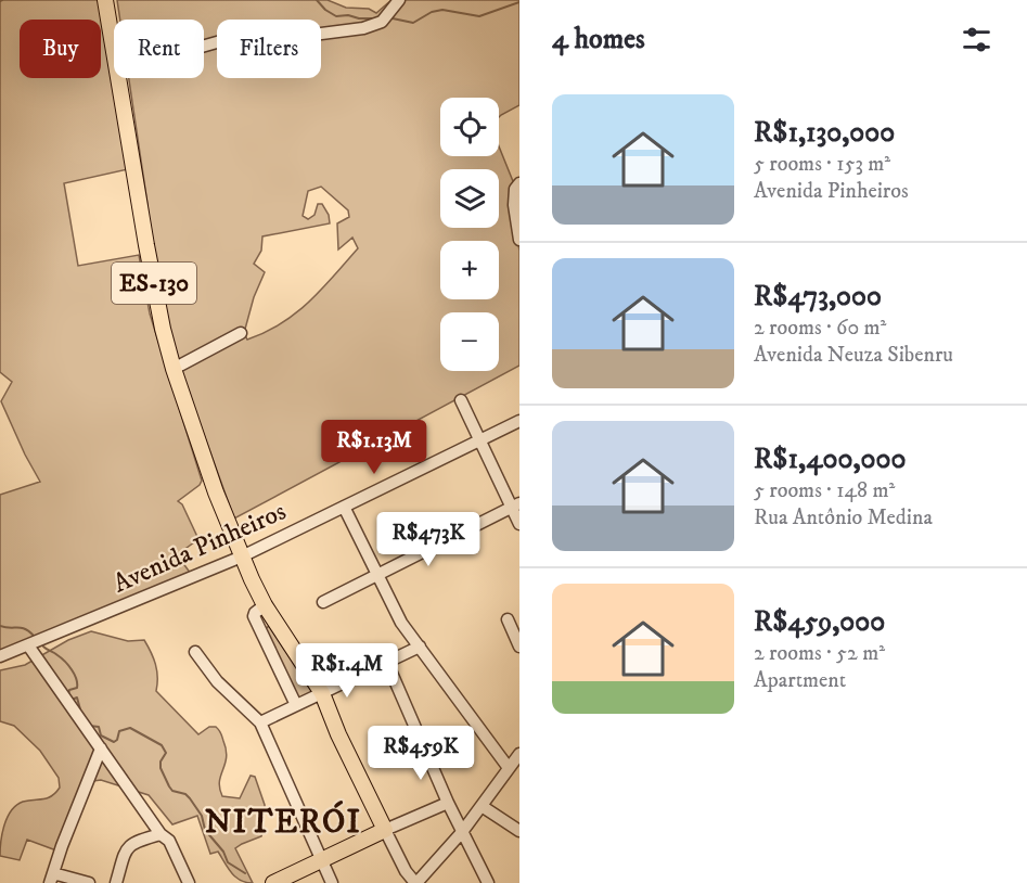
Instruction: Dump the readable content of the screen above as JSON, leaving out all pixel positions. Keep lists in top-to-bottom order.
{
  "streets": {
    "main road": ["ES-130"],
    "street": ["Avenida Pinheiros"]
  },
  "crossings": [
    ["ES-130", "Avenida Pinheiros"]
  ],
  "districts": ["NITERÓI"],
  "page": {
    "heading": "4 homes",
    "chip": ["Buy", "Rent", "Filters"],
    "list": [
      {
        "name": "R$1,130,000",
        "note": "5 rooms · 153 m² · Avenida Pinheiros"
      },
      {
        "name": "R$473,000",
        "note": "2 rooms · 60 m² · Avenida Neuza Sibenru"
      },
      {
        "name": "R$1,400,000",
        "note": "5 rooms · 148 m² · Rua Antônio Medina"
      },
      {
        "name": "R$459,000",
        "note": "2 rooms · 52 m² · Apartment"
      }
    ],
    "map_buttons": ["+", "−"],
    "price": [
      "R$1.13M",
      "R$473K",
      "R$1.4M",
      "R$459K"
    ]
  }
}
